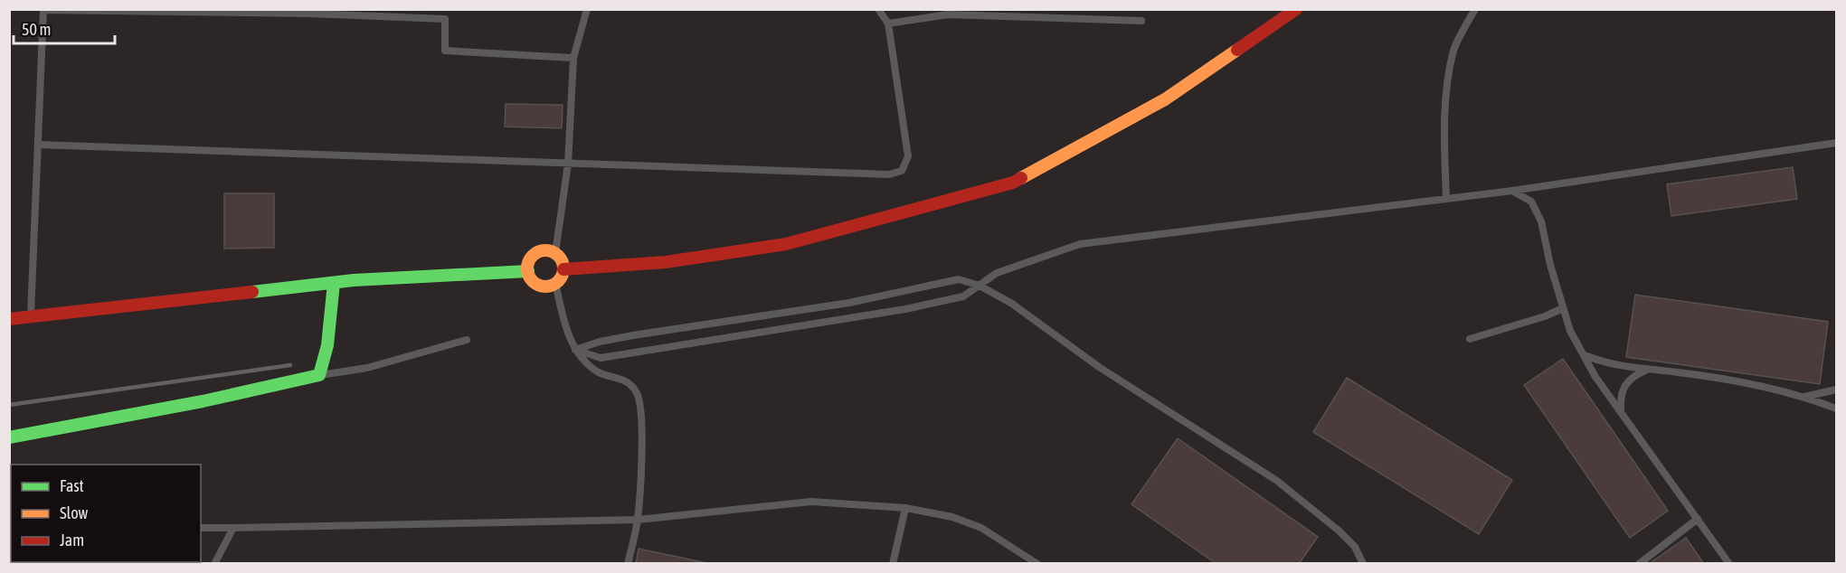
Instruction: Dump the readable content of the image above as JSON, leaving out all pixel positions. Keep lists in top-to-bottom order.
{
  "legend": ["Fast", "Slow", "Jam"],
  "scale_bar": "50 m"
}
